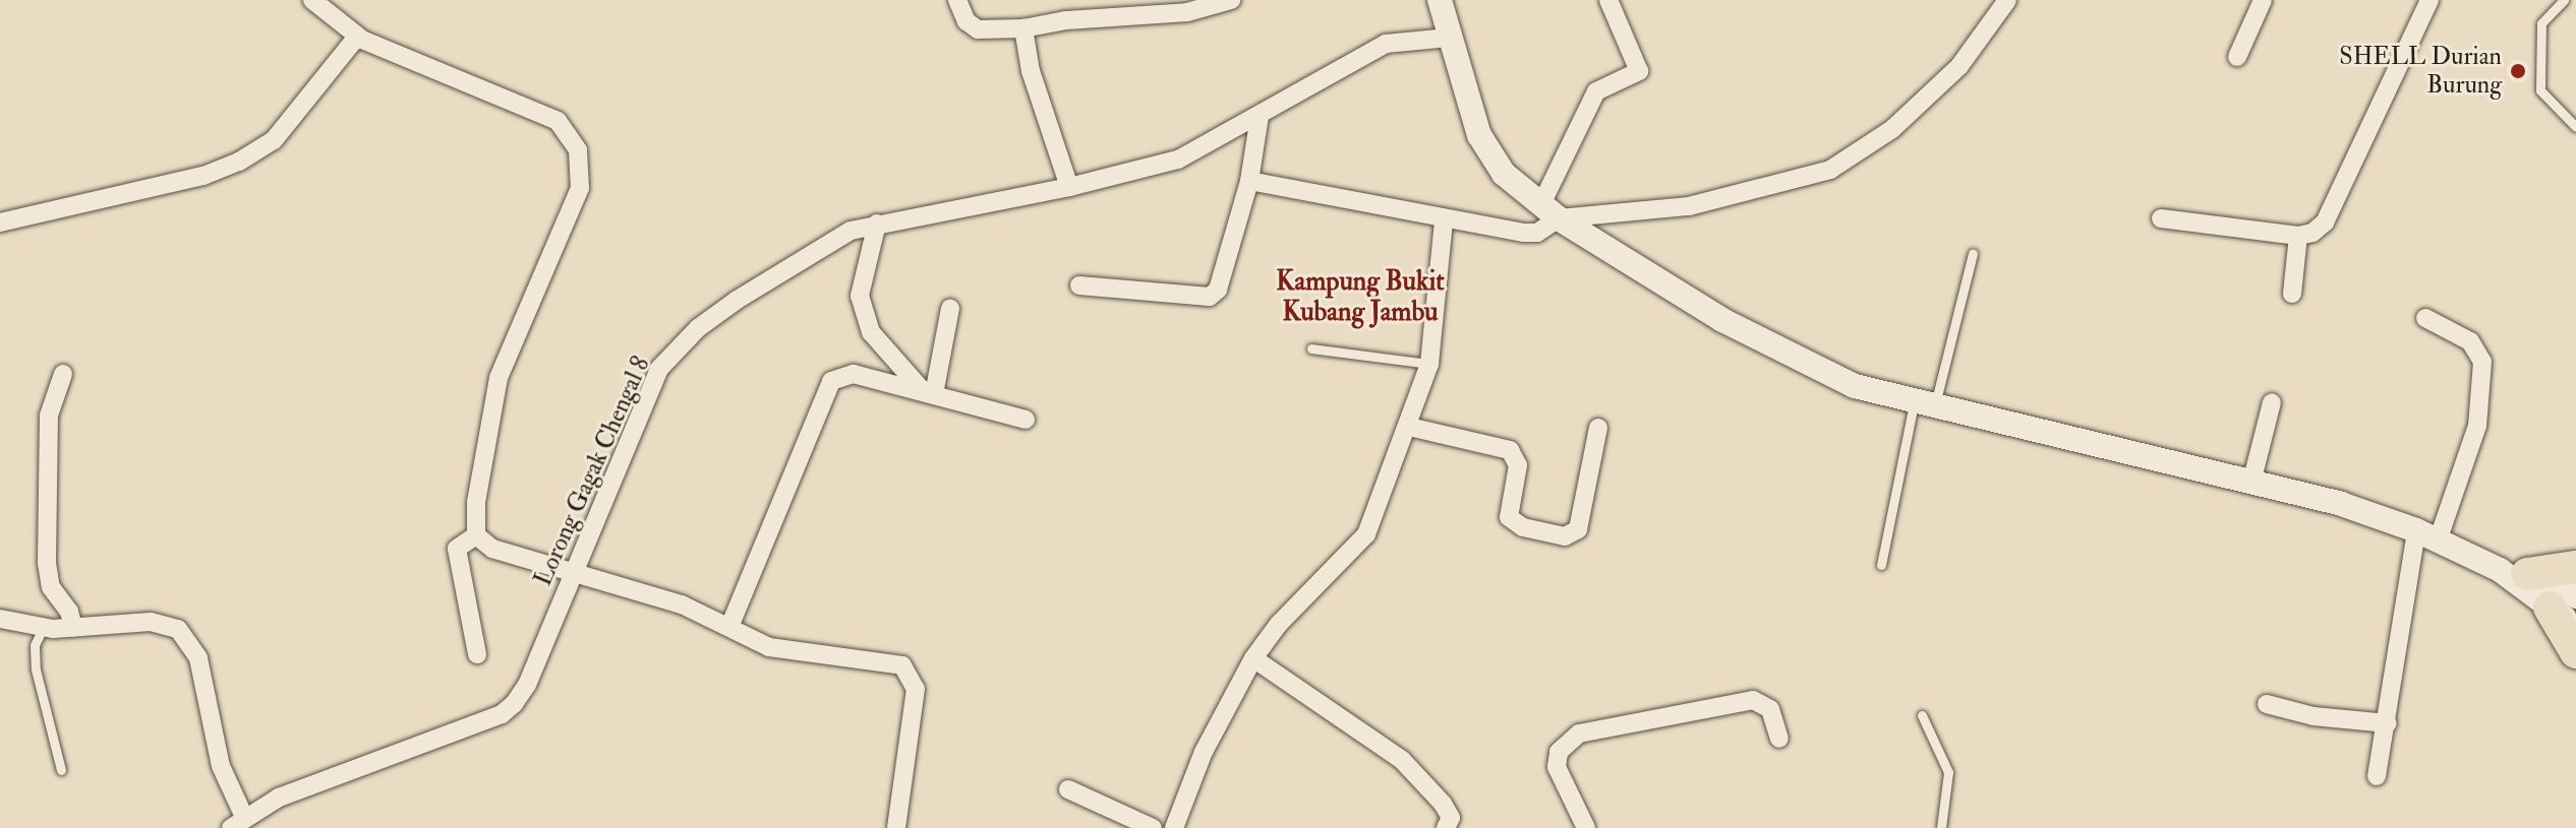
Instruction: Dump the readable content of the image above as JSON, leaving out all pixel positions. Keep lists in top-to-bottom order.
{
  "streets": {
    "street": ["Lorong Gagak Chengal 8"]
  },
  "districts": ["Kampung Bukit Kubang Jambu"],
  "places": ["SHELL Durian Burung"]
}
